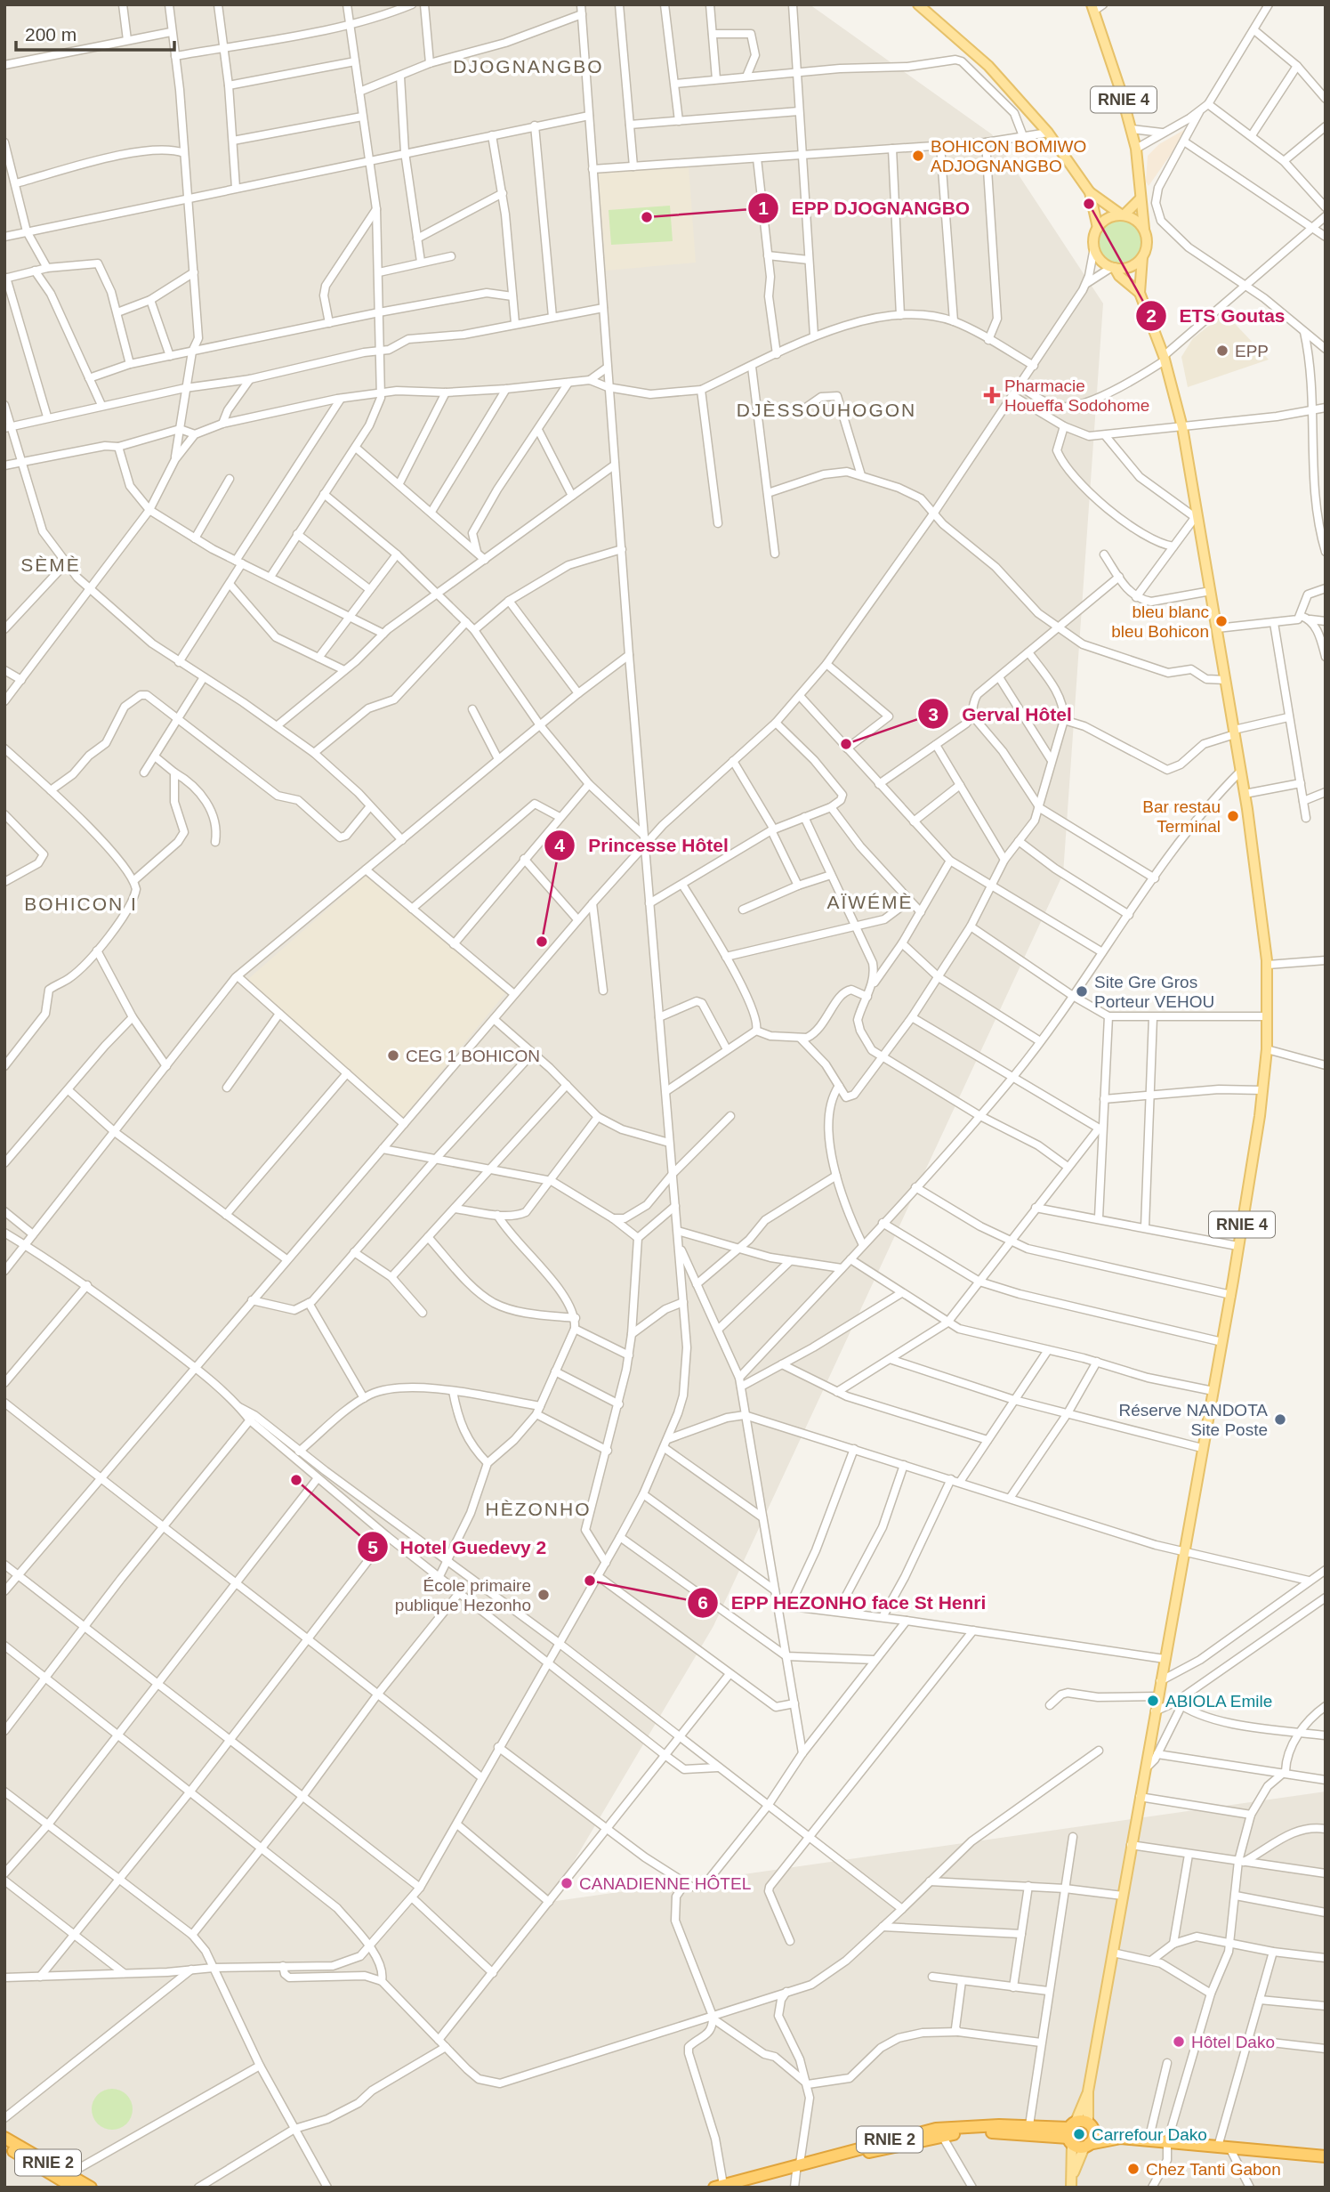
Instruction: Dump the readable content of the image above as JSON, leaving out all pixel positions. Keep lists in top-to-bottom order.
{
  "streets": {
    "highway": ["RNIE 2"],
    "main road": ["RNIE 4"]
  },
  "crossings": [
    ["RNIE 4", "RNIE 2"]
  ],
  "districts": [
    "DJOGNANGBO",
    "DJÈSSOUHOGON",
    "SÈMÈ",
    "AÏWÉMÈ",
    "BOHICON I",
    "HÈZONHO"
  ],
  "places": {
    "other": [
      "BOHICON BOMIWO ADJOGNANGBO",
      "ETS Goutas",
      "EPP DJOGNANGBO",
      "EPP",
      "bleu blanc bleu Bohicon",
      "Gerval Hôtel",
      "Bar restau Terminal",
      "Princesse Hôtel",
      "Site Gre Gros Porteur VEHOU",
      "CEG 1 BOHICON",
      "Réserve NANDOTA Site Poste",
      "Hotel Guedevy 2",
      "EPP HEZONHO face St Henri",
      "École primaire publique Hezonho",
      "ABIOLA Emile",
      "CANADIENNE HÔTEL",
      "Hôtel Dako",
      "Carrefour Dako",
      "Chez Tanti Gabon"
    ],
    "health": ["Pharmacie Houeffa Sodohome"]
  },
  "scale_bar": "200 m"
}
